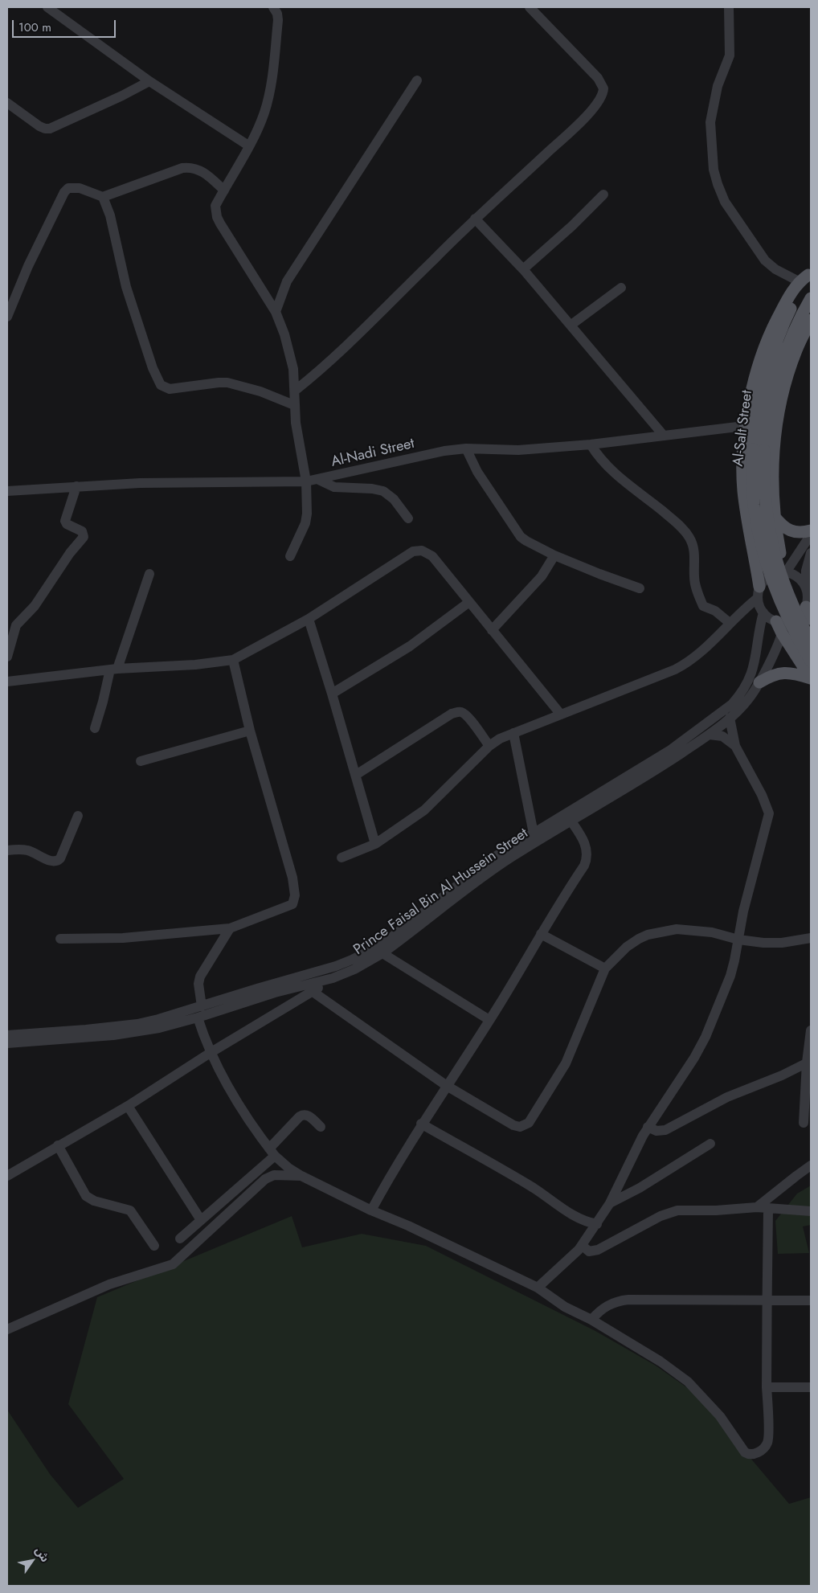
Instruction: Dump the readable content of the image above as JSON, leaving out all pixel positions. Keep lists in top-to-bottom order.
{
  "streets": {
    "main road": ["Al-Salt Street"],
    "street": ["Al-Nadi Street", "Prince Faisal Bin Al Hussein Street"]
  },
  "scale_bar": "100 m",
  "north": "top right"
}
